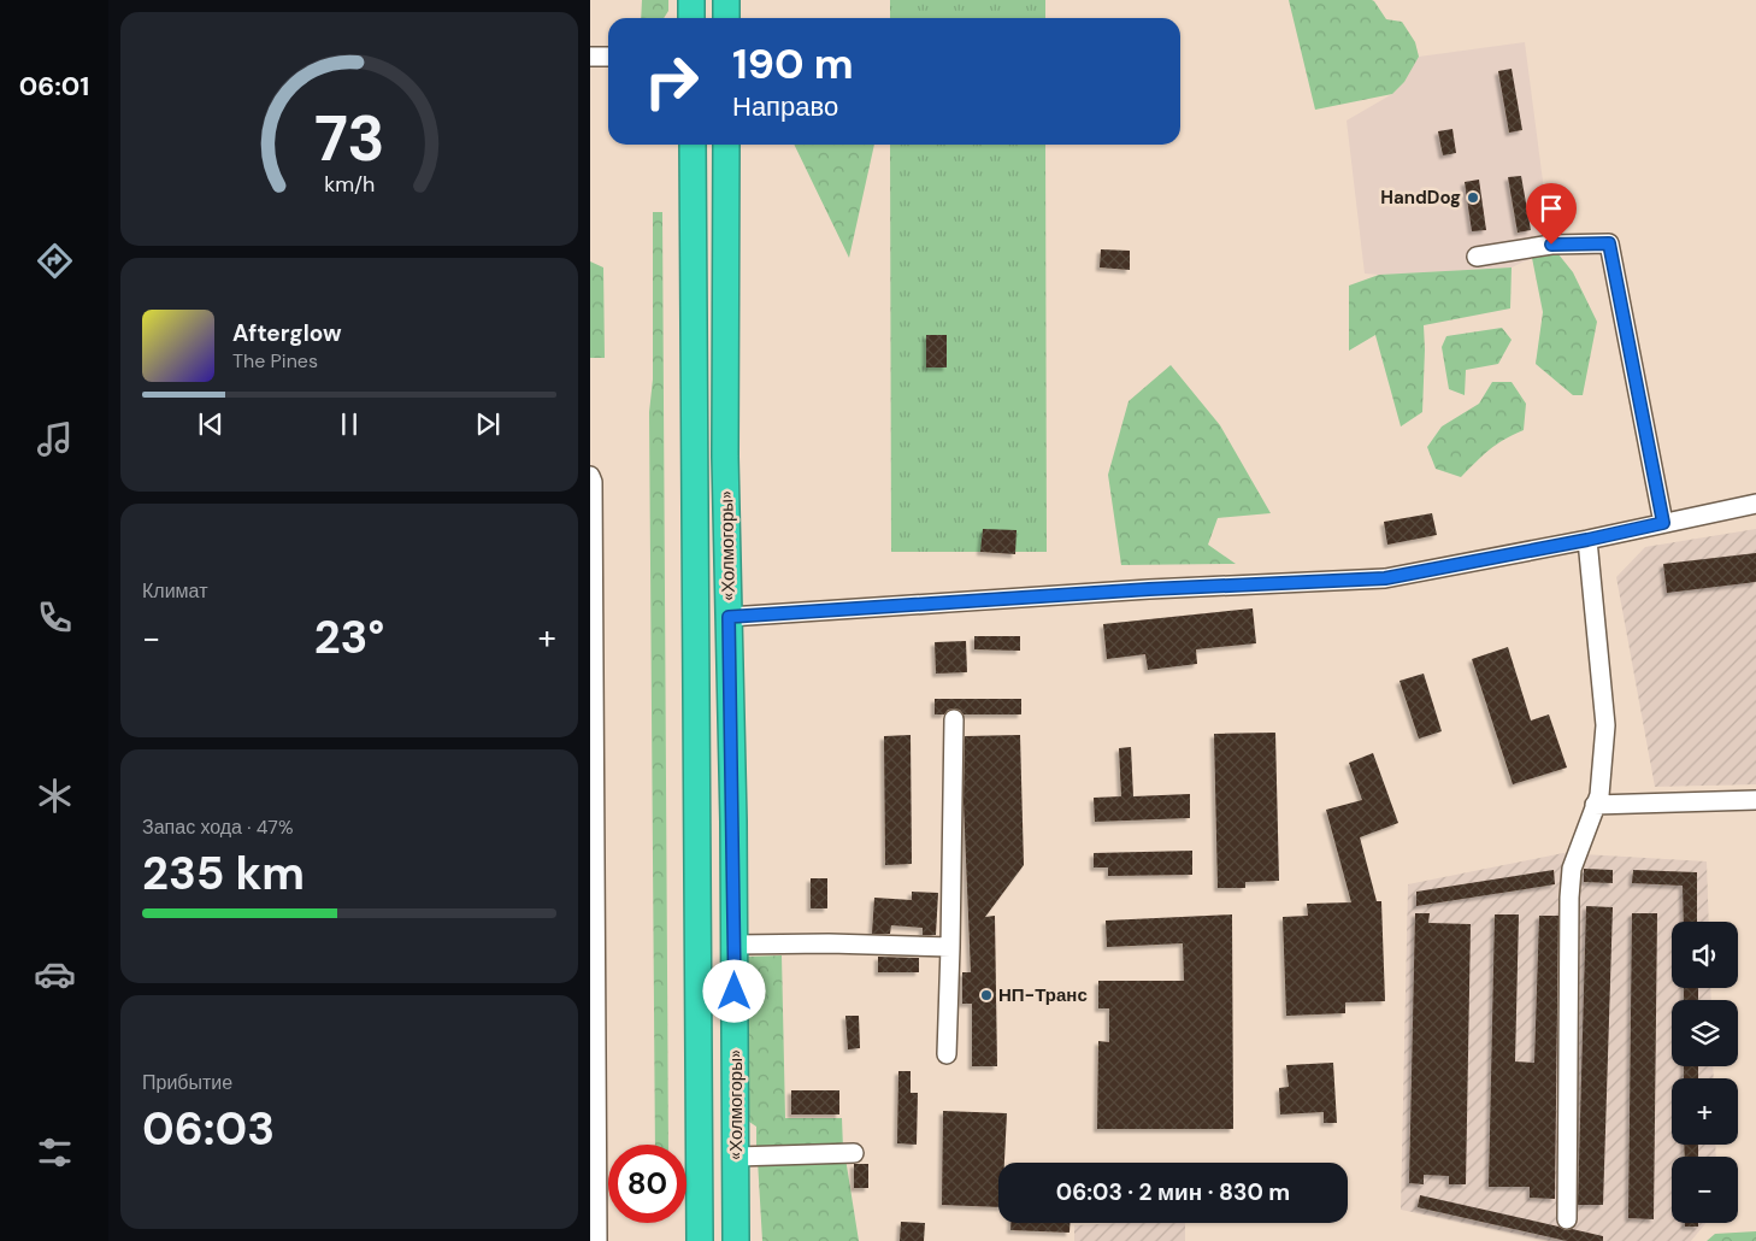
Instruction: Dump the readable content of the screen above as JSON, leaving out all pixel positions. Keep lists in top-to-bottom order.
{
  "streets": {
    "highway": ["«Холмогоры»"]
  },
  "places": ["HandDog", "НП-Транс"],
  "page": {
    "tabs": "06:01",
    "turn": ["190 m", "Направо"],
    "song": ["Afterglow", "The Pines"],
    "tile": [
      "Климат",
      ["Запас хода · 47%", "235 km"],
      ["Прибытие", "06:03"]
    ],
    "heat": ["−", "23°", "+"],
    "map_buttons": ["+", "−"],
    "limit": "80",
    "trip": "06:03 · 2 мин · 830 m",
    "gauge": ["73", "km/h"]
  }
}
